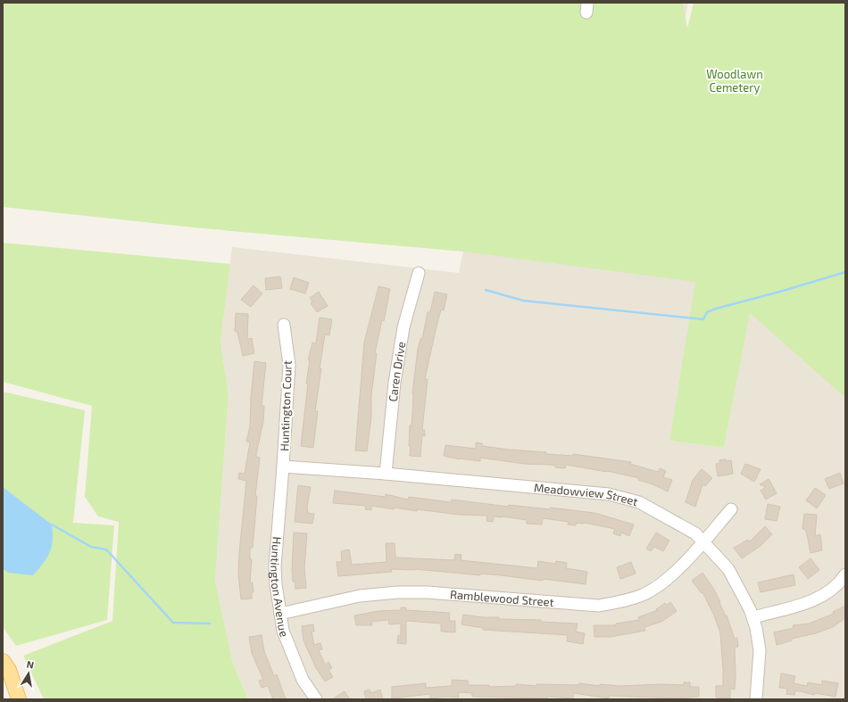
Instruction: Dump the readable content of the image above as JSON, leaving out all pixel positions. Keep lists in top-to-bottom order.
{
  "streets": {
    "street": [
      "Caren Drive",
      "Huntington Court",
      "Meadowview Street",
      "Huntington Avenue",
      "Ramblewood Street"
    ]
  },
  "crossings": [
    ["Caren Drive", "Meadowview Street"],
    ["Huntington Court", "Meadowview Street"],
    ["Huntington Court", "Huntington Avenue"],
    ["Meadowview Street", "Huntington Avenue"],
    ["Meadowview Street", "Ramblewood Street"],
    ["Huntington Avenue", "Ramblewood Street"]
  ],
  "parks": ["Woodlawn Cemetery"],
  "north": "top"
}
